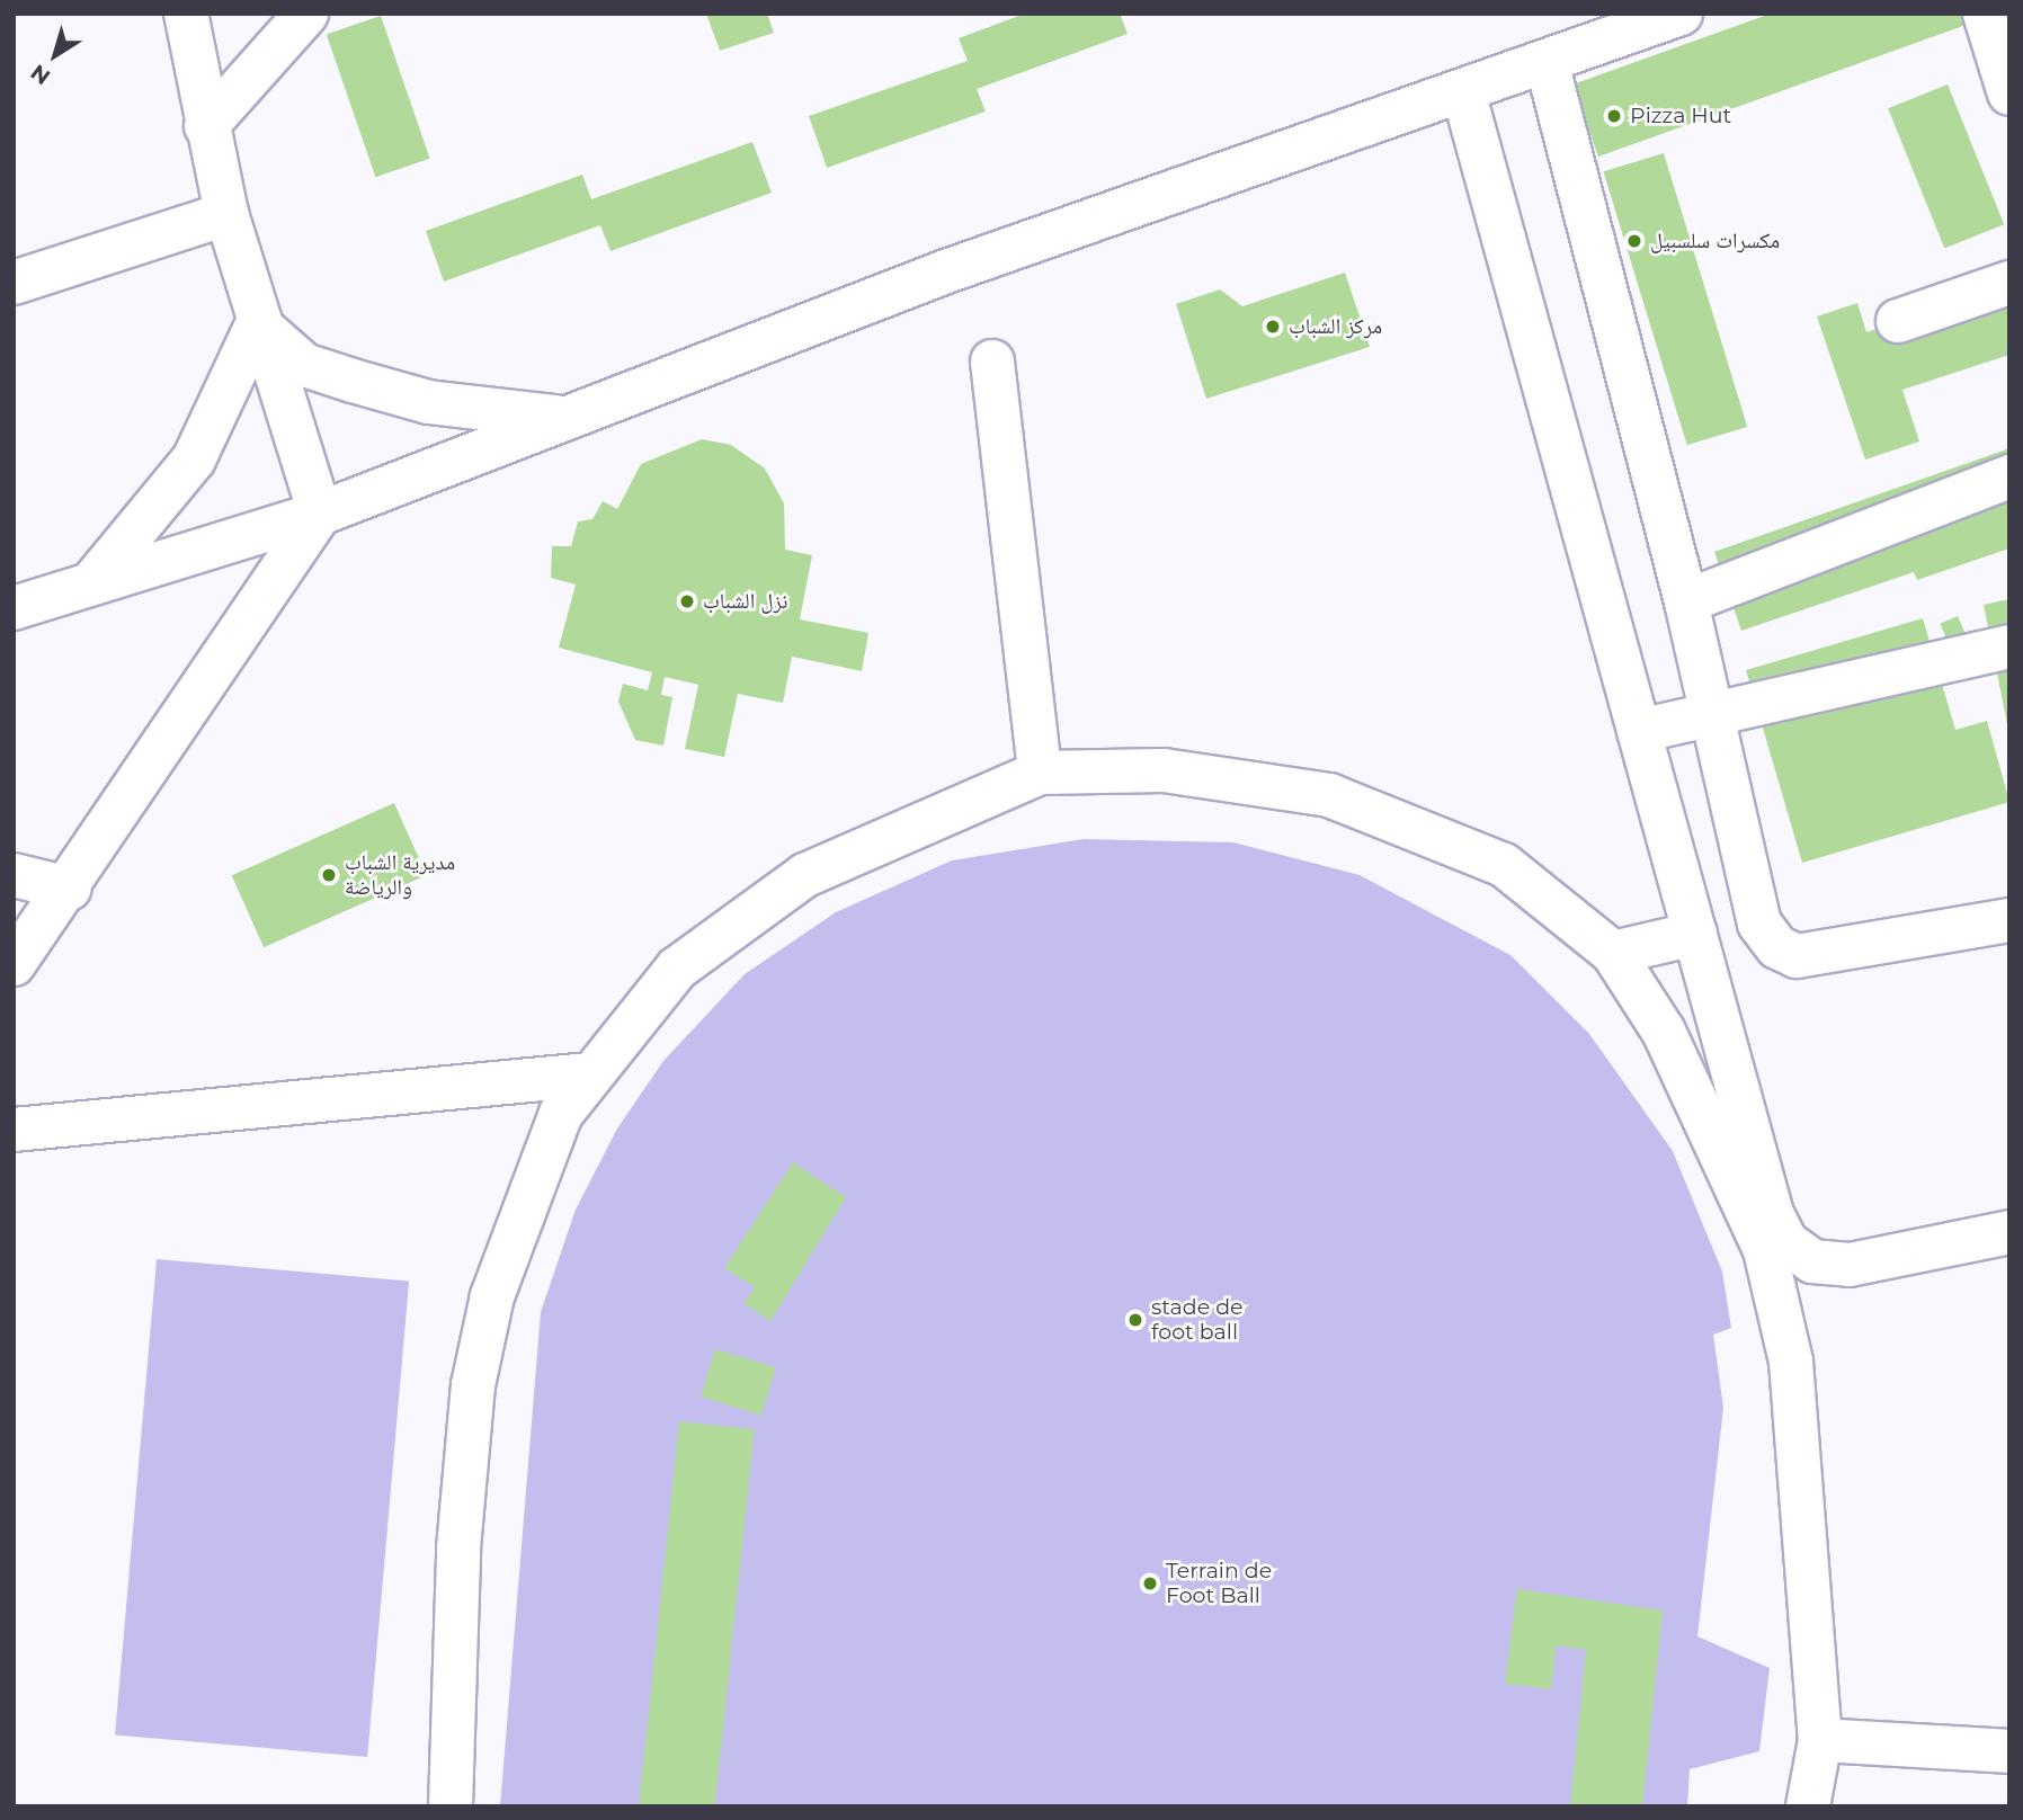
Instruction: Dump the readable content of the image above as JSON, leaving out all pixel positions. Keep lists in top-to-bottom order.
{
  "places": [
    "Pizza Hut",
    "مكسرات سلسبيل",
    "مركز الشباب",
    "نزل الشباب",
    "مديرية الشباب والرياضة",
    "stade de foot ball",
    "Terrain de Foot Ball"
  ],
  "north": "bottom left"
}
